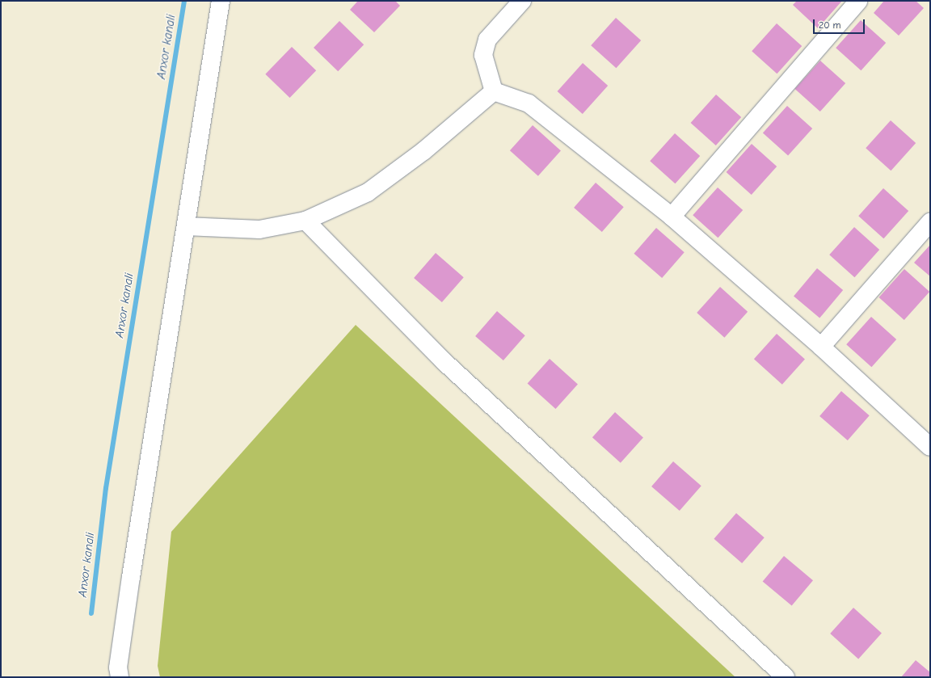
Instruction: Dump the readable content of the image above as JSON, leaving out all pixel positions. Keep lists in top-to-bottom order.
{
  "water": ["Anxor kanali"],
  "scale_bar": "20 m"
}
